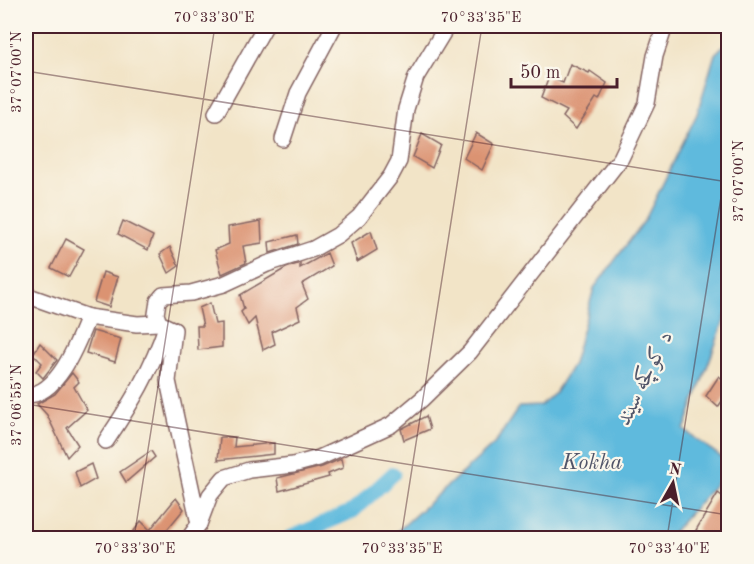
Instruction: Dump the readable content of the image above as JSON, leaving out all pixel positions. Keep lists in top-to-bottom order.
{
  "water": ["د کوکچه سیند", "Kokha"],
  "scale_bar": "50 m",
  "north": "top",
  "coordinates": [
    "70°33'30\"E",
    "70°33'35\"E",
    "37°07'00\"N",
    "37°06'55\"N",
    "70°33'40\"E"
  ]
}
